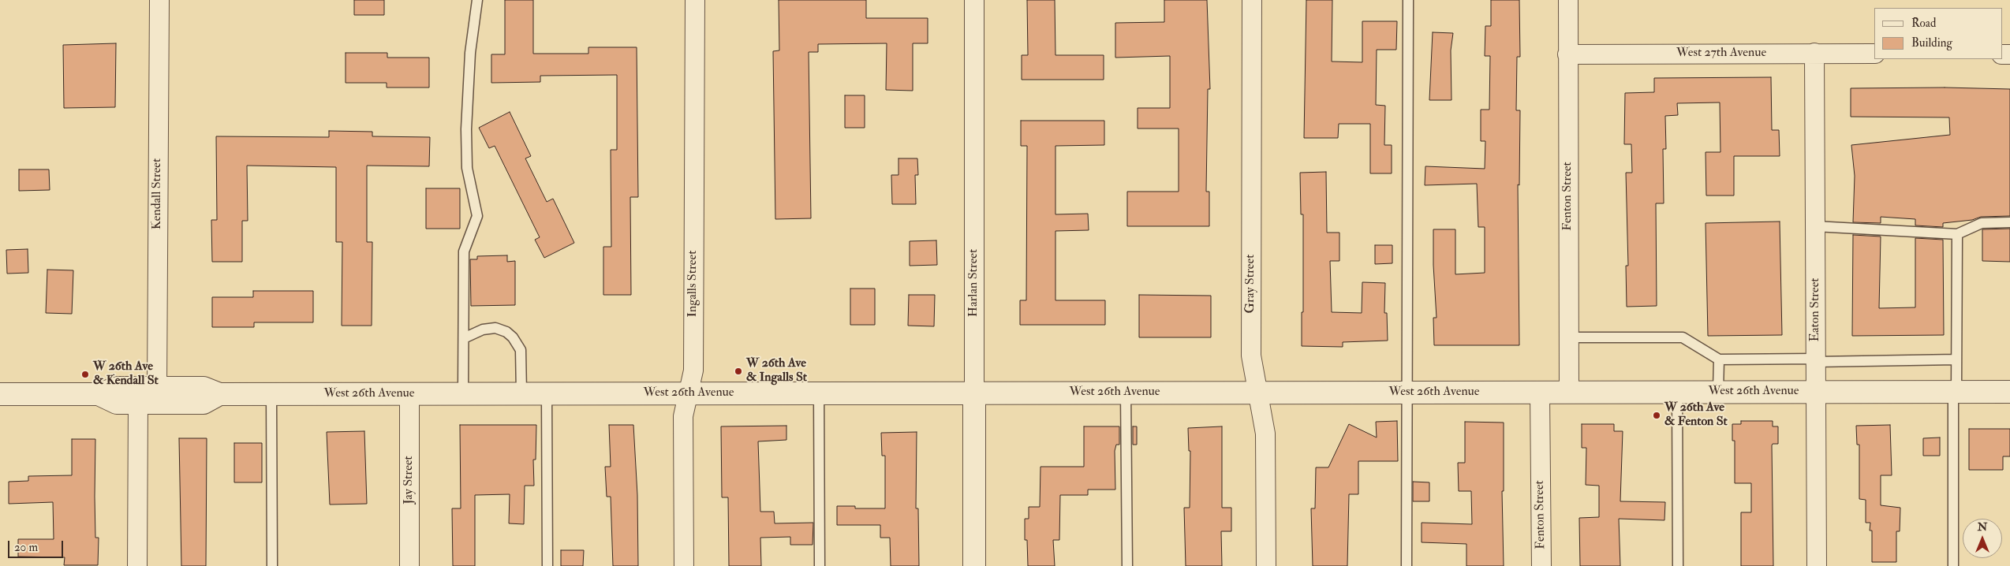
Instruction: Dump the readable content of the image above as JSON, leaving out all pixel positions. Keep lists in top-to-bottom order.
{
  "streets": {
    "street": [
      "West 27th Avenue",
      "Kendall Street",
      "Fenton Street",
      "Harlan Street",
      "Ingalls Street",
      "Gray Street",
      "Eaton Street",
      "West 26th Avenue",
      "Jay Street"
    ]
  },
  "crossings": [
    ["West 27th Avenue", "Fenton Street"],
    ["West 27th Avenue", "Eaton Street"],
    ["Kendall Street", "West 26th Avenue"],
    ["Fenton Street", "West 26th Avenue"],
    ["Harlan Street", "West 26th Avenue"],
    ["Ingalls Street", "West 26th Avenue"],
    ["Gray Street", "West 26th Avenue"],
    ["Eaton Street", "West 26th Avenue"],
    ["West 26th Avenue", "Jay Street"]
  ],
  "places": ["W 26th Ave & Ingalls St", "W 26th Ave & Kendall St", "W 26th Ave & Fenton St"],
  "legend": ["Road", "Building"],
  "scale_bar": "20 m",
  "north": "top"
}
